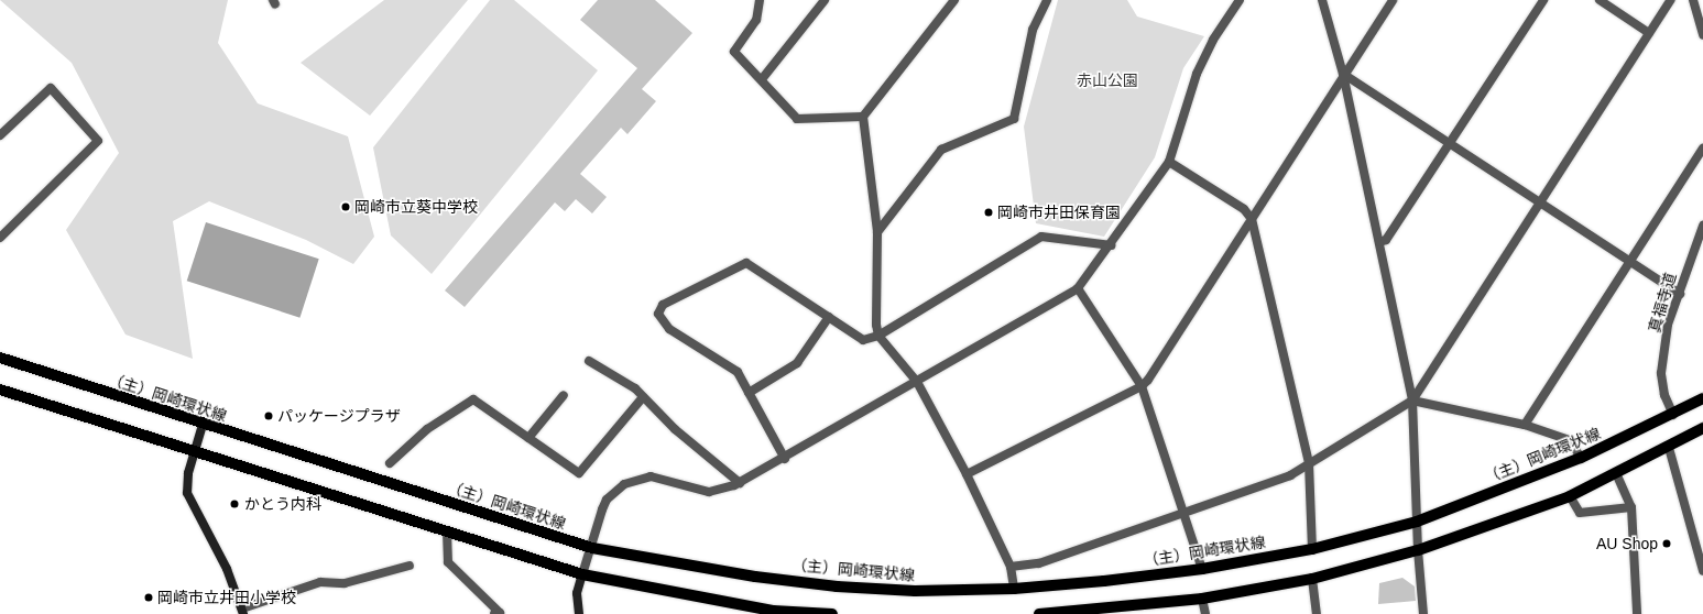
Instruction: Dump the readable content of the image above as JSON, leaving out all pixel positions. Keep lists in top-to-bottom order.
{
  "streets": {
    "main road": ["（主）岡崎環状線"],
    "street": ["真福寺道"]
  },
  "crossings": [
    ["真福寺道", "（主）岡崎環状線"]
  ],
  "parks": ["赤山公園"],
  "places": [
    "岡崎市立葵中学校",
    "岡崎市井田保育園",
    "パッケージプラザ",
    "かとう内科",
    "AU Shop",
    "岡崎市立井田小学校"
  ]
}
